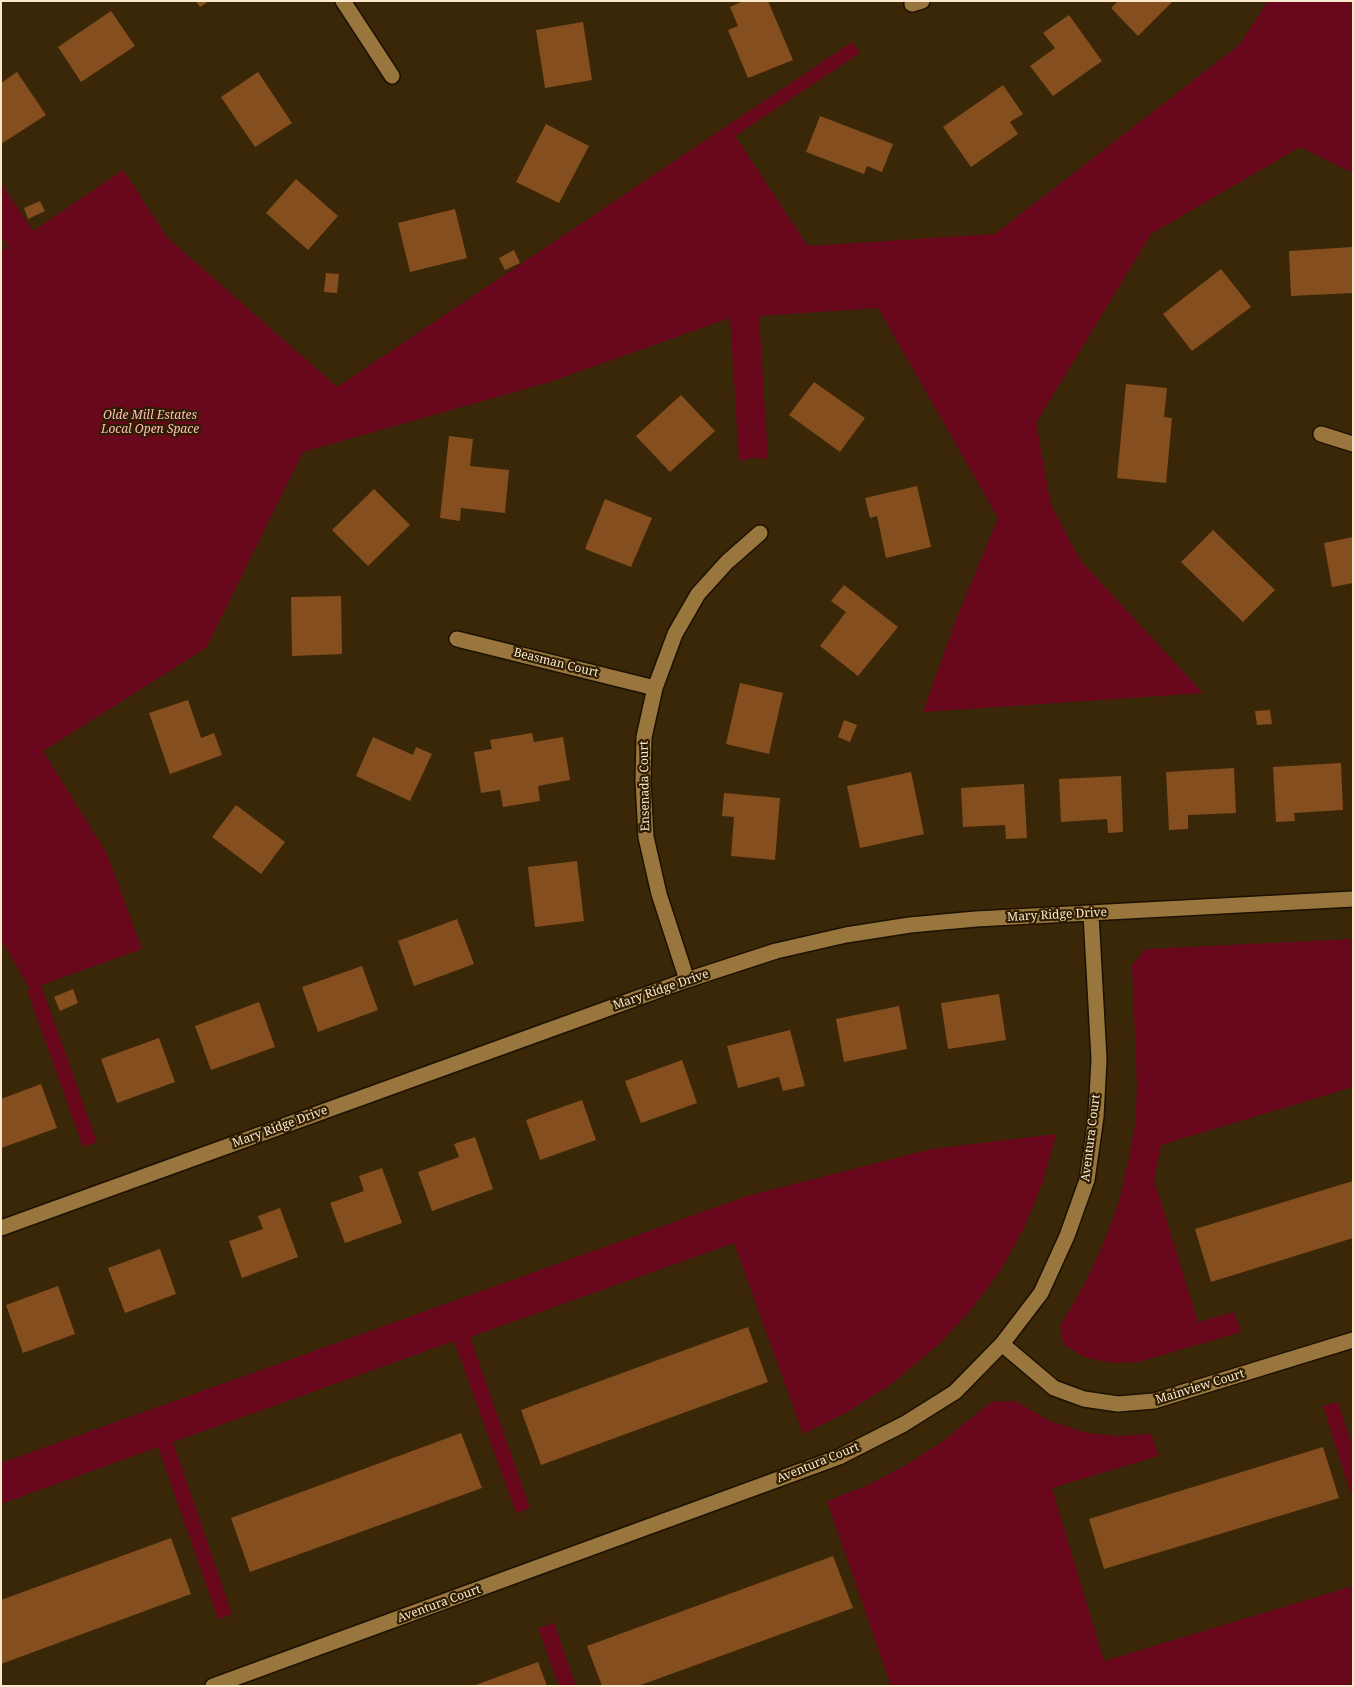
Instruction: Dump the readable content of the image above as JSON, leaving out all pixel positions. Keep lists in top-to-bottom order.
{
  "streets": {
    "street": [
      "Beasman Court",
      "Ensenada Court",
      "Mary Ridge Drive",
      "Aventura Court",
      "Mainview Court"
    ]
  },
  "crossings": [
    ["Beasman Court", "Ensenada Court"],
    ["Ensenada Court", "Mary Ridge Drive"],
    ["Mary Ridge Drive", "Aventura Court"],
    ["Aventura Court", "Mainview Court"]
  ],
  "parks": ["Olde Mill Estates Local Open Space"]
}
